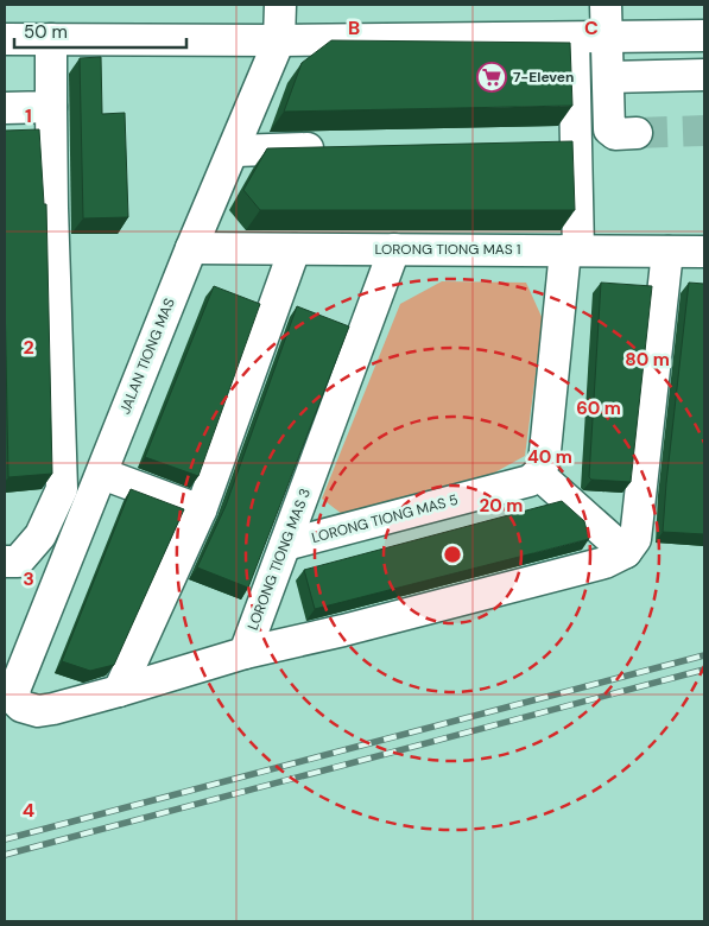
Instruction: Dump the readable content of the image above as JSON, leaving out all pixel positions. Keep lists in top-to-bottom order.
{
  "streets": {
    "street": [
      "LORONG TIONG MAS 1",
      "JALAN TIONG MAS",
      "LORONG TIONG MAS 5",
      "LORONG TIONG MAS 3"
    ]
  },
  "crossings": [
    ["LORONG TIONG MAS 1", "JALAN TIONG MAS"],
    ["LORONG TIONG MAS 1", "LORONG TIONG MAS 3"],
    ["LORONG TIONG MAS 5", "LORONG TIONG MAS 3"]
  ],
  "places": {
    "supermarket": ["7-Eleven"]
  },
  "scale_bar": "50 m",
  "grid": {
    "columns": ["B", "C"],
    "rows": [
      "1",
      "2",
      "3",
      "4"
    ]
  },
  "rings": [
    "80 m",
    "60 m",
    "40 m",
    "20 m"
  ]
}
